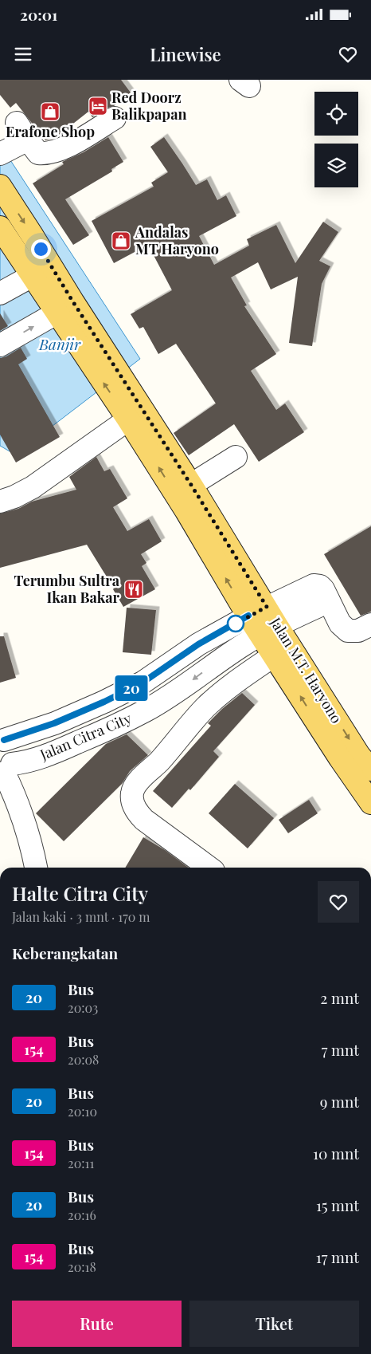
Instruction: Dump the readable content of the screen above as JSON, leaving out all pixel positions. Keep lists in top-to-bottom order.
{
  "streets": {
    "main road": ["Jalan M.T. Haryono"],
    "street": ["Jalan Citra City"]
  },
  "crossings": [
    ["Jalan M.T. Haryono", "Jalan Citra City"]
  ],
  "water": ["Banjir"],
  "places": {
    "hotel": ["Red Doorz Balikpapan"],
    "shop": ["Erafone Shop", "Andalas MT Haryono"],
    "restaurant": ["Terumbu Sultra Ikan Bakar"]
  },
  "lines": ["bus line 20"],
  "page": {
    "status": "20:01",
    "header": "Linewise",
    "on_map": "20",
    "heading": [
      ["Halte Citra City", "Jalan kaki · 3 mnt · 170 m"],
      "Keberangkatan"
    ],
    "list": [
      {
        "mark": "20",
        "name": "Bus",
        "note": "20:03",
        "value": "2 mnt"
      },
      {
        "mark": "154",
        "name": "Bus",
        "note": "20:08",
        "value": "7 mnt"
      },
      {
        "mark": "20",
        "name": "Bus",
        "note": "20:10",
        "value": "9 mnt"
      },
      {
        "mark": "154",
        "name": "Bus",
        "note": "20:11",
        "value": "10 mnt"
      },
      {
        "mark": "20",
        "name": "Bus",
        "note": "20:16",
        "value": "15 mnt"
      },
      {
        "mark": "154",
        "name": "Bus",
        "note": "20:18",
        "value": "17 mnt"
      }
    ],
    "buttons": ["Rute", "Tiket"]
  }
}
